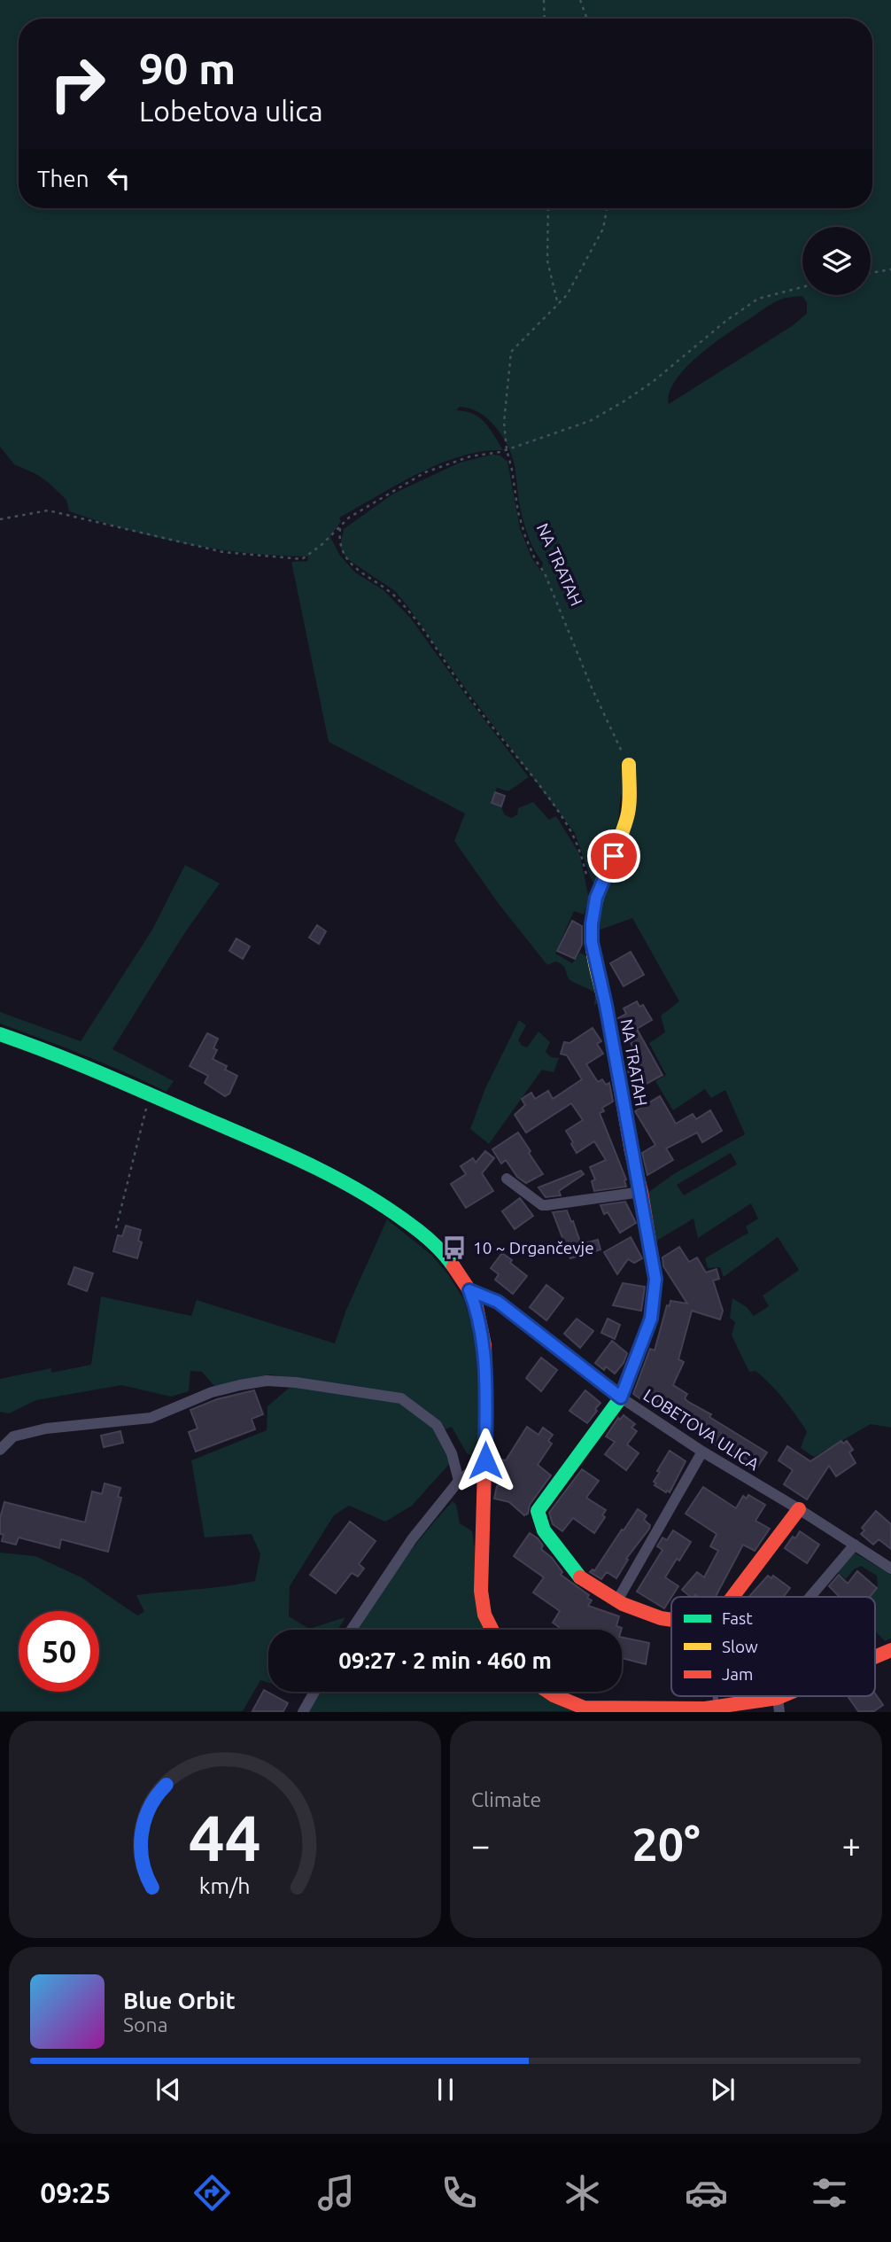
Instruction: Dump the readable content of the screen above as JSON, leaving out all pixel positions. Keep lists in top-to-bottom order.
{
  "streets": {
    "main road": ["NA TRATAH"],
    "street": ["LOBETOVA ULICA"]
  },
  "crossings": [
    ["NA TRATAH", "LOBETOVA ULICA"]
  ],
  "places": {
    "bus stop": ["10 ~ Drgančevje"]
  },
  "legend": ["Fast", "Slow", "Jam"],
  "page": {
    "turn": ["90 m", "Lobetova ulica"],
    "then": "Then",
    "limit": "50",
    "trip": "09:27 · 2 min · 460 m",
    "tile": "Climate",
    "heat": ["−", "20°", "+"],
    "song": ["Blue Orbit", "Sona"],
    "tabs": "09:25",
    "gauge": ["44", "km/h"]
  }
}
